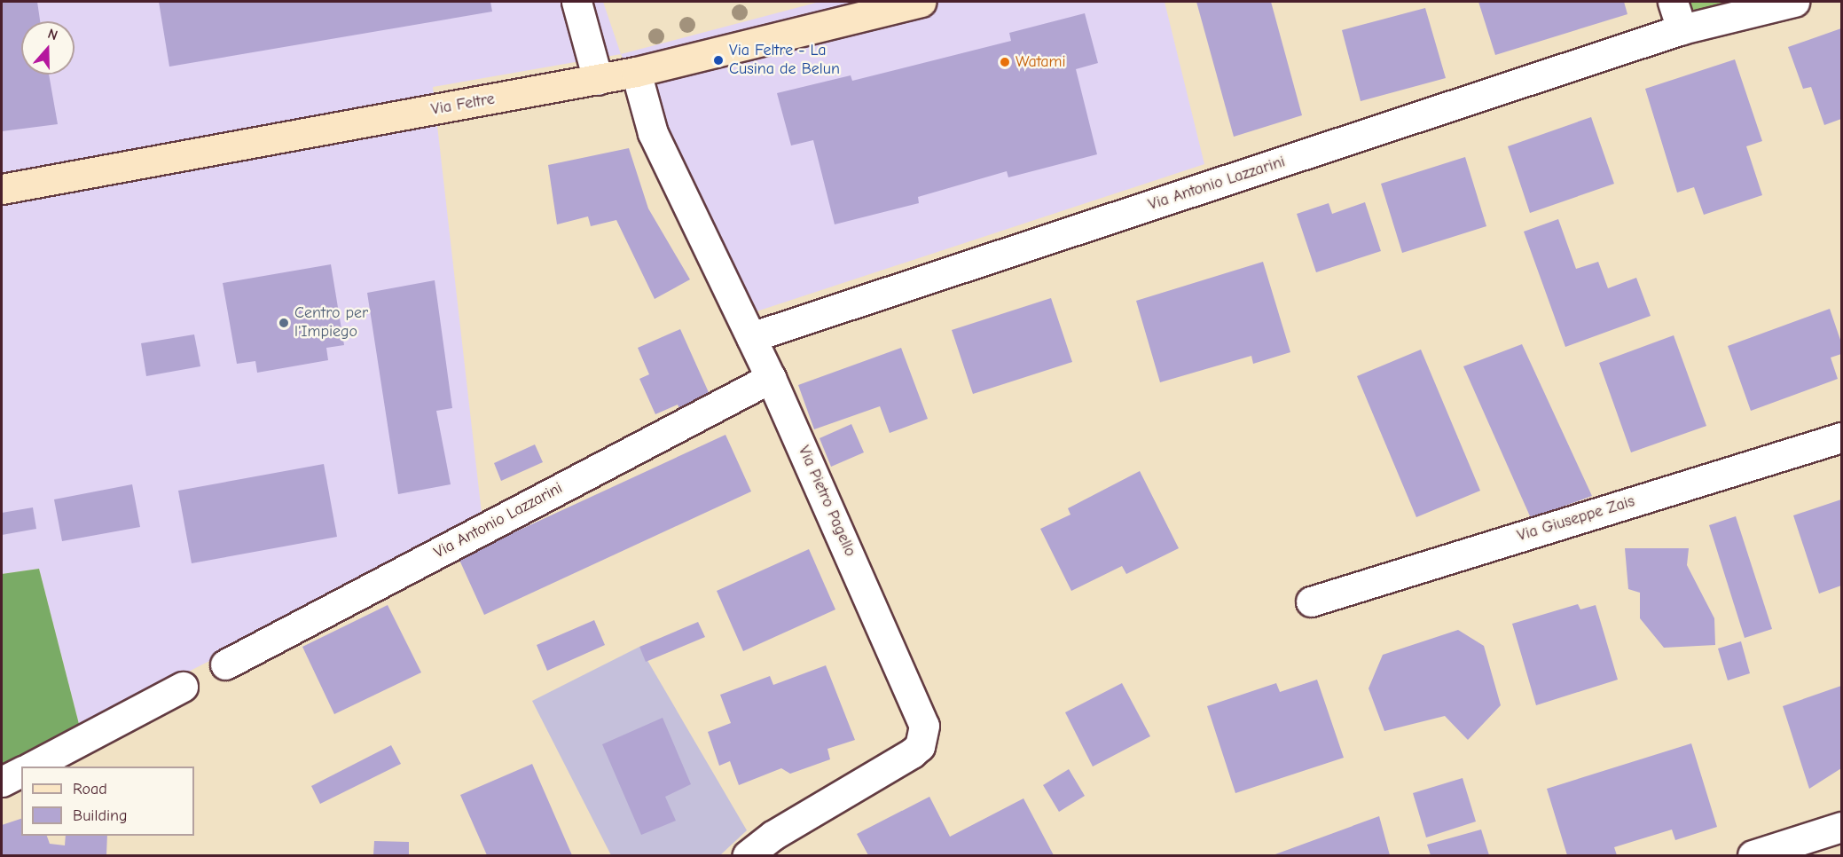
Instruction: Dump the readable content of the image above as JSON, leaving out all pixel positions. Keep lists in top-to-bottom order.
{
  "streets": {
    "main road": ["Via Feltre"],
    "street": ["Via Antonio Lazzarini", "Via Pietro Pagello", "Via Giuseppe Zais"]
  },
  "crossings": [
    ["Via Feltre", "Via Pietro Pagello"],
    ["Via Antonio Lazzarini", "Via Pietro Pagello"]
  ],
  "places": ["Via Feltre - La Cusina de Belun", "Watami", "Centro per l'Impiego"],
  "legend": ["Road", "Building"],
  "north": "top"
}
